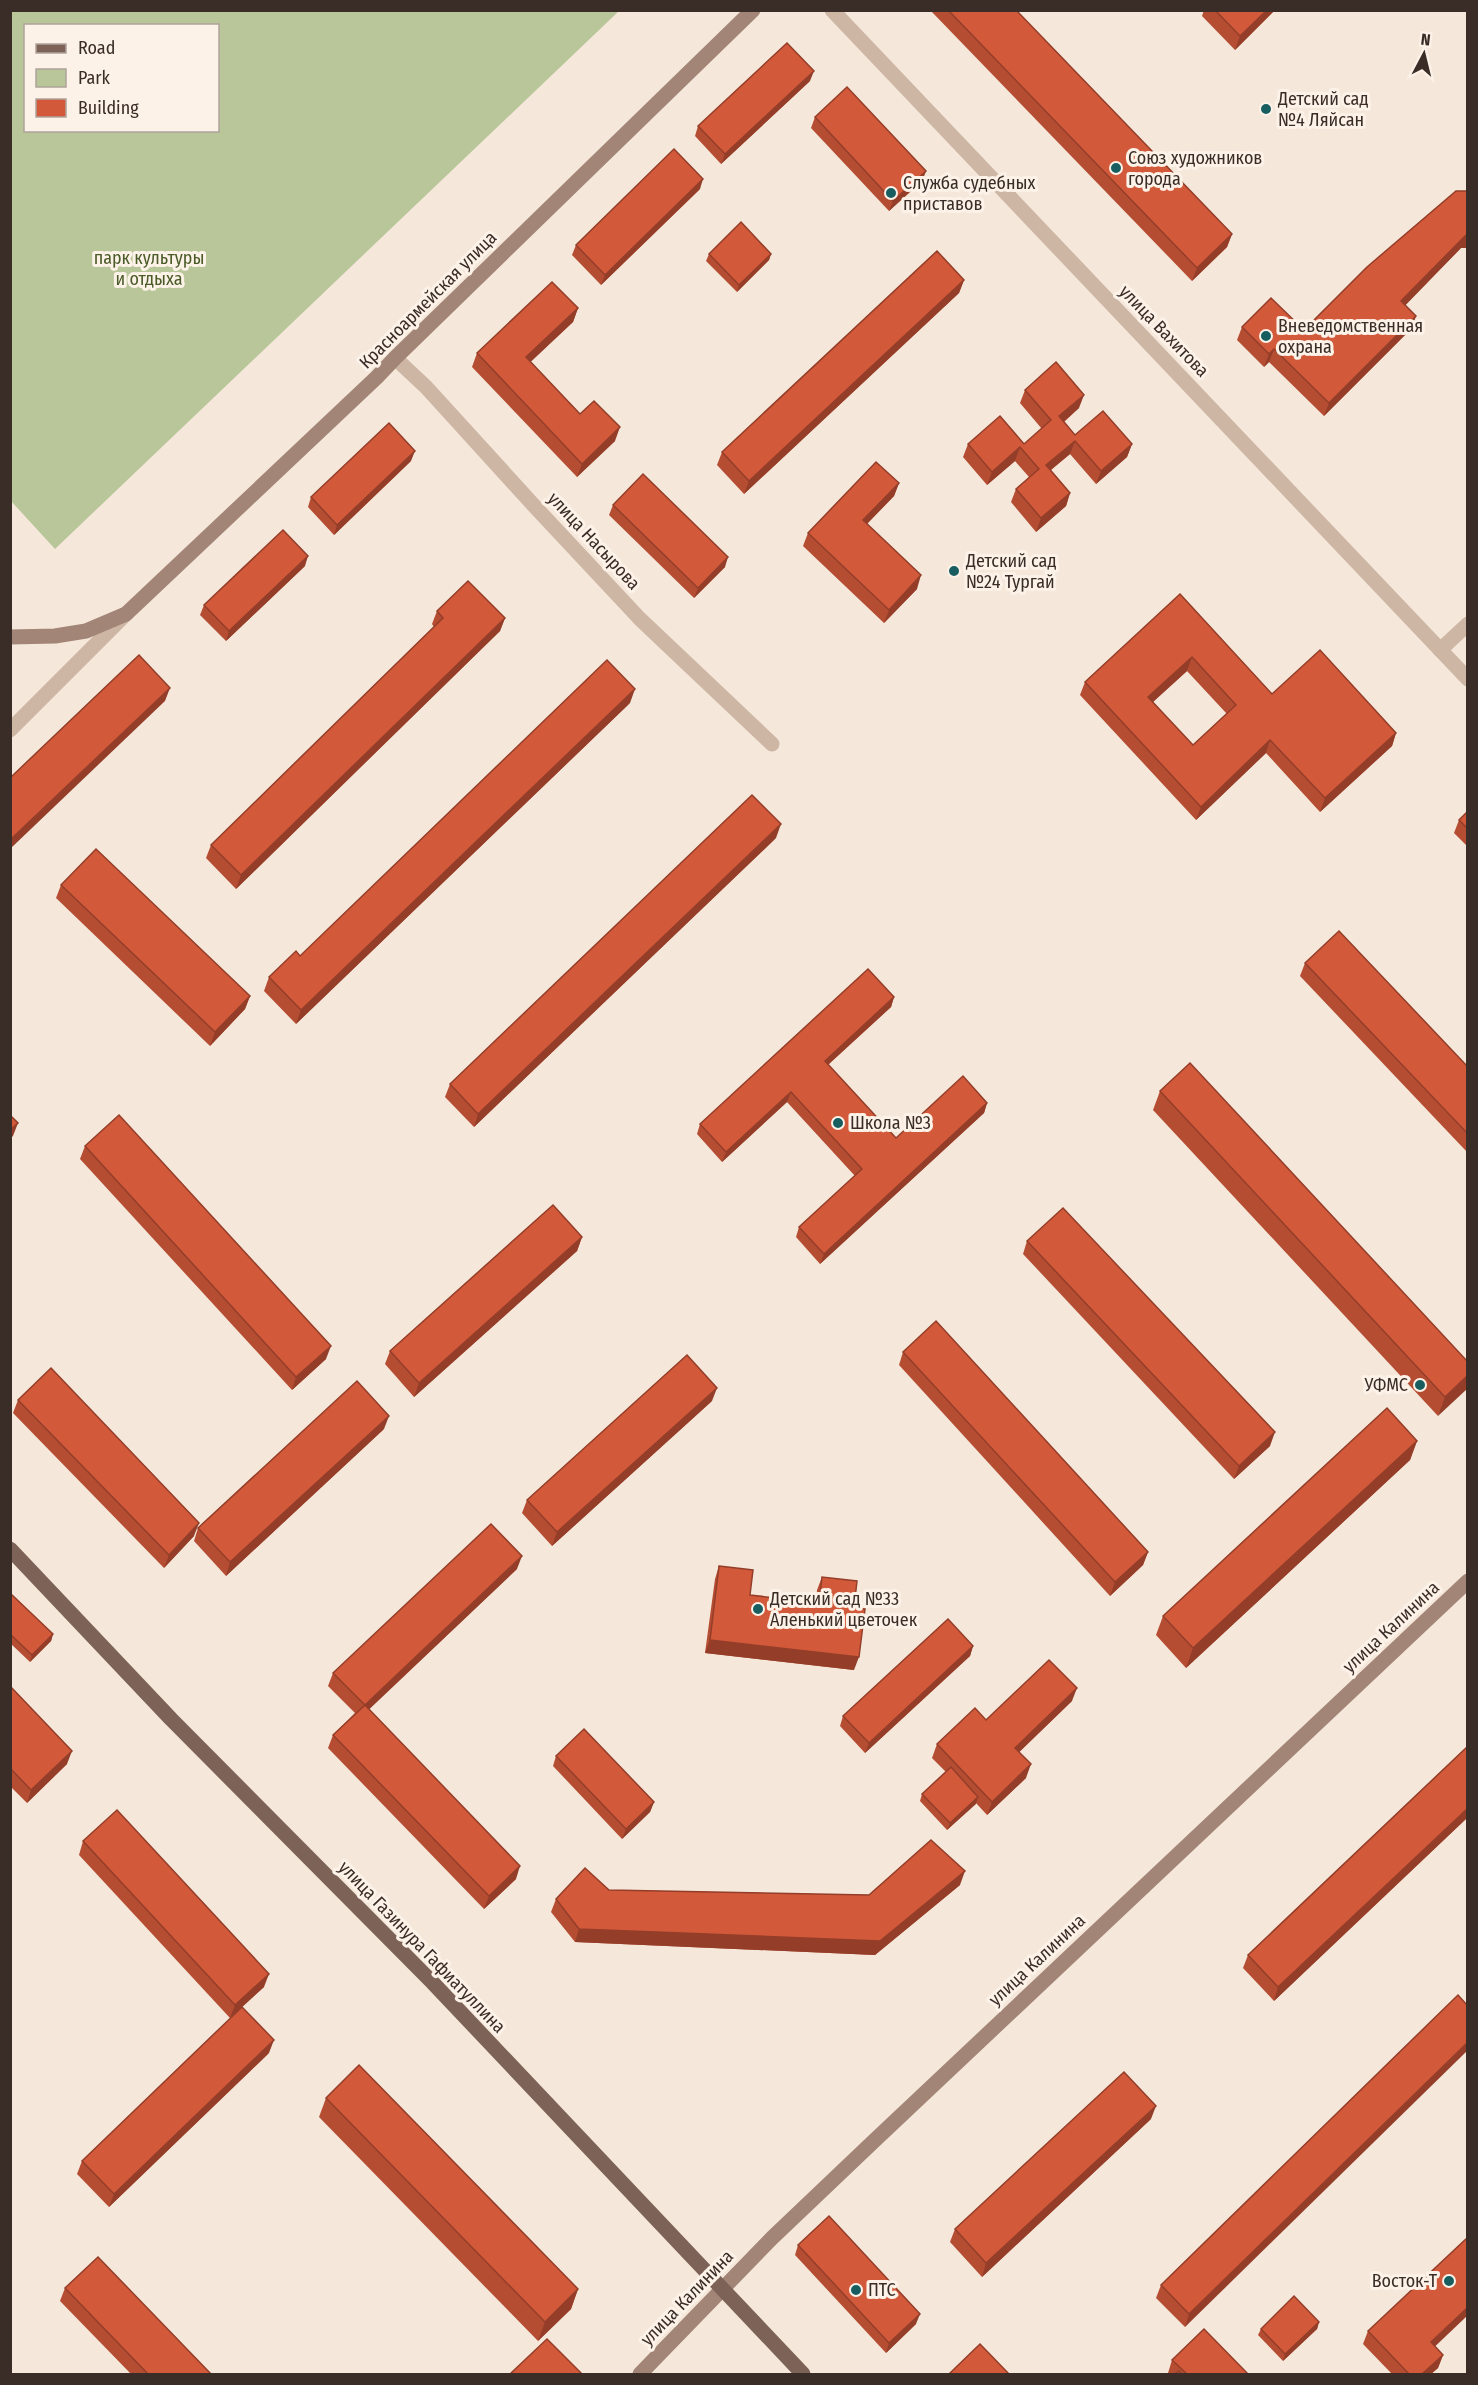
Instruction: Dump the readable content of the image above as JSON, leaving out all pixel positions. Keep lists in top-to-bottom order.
{
  "streets": {
    "main road": ["улица Газинура Гафиатуллина"],
    "street": [
      "Красноармейская улица",
      "улица Вахитова",
      "улица Насырова",
      "улица Калинина"
    ]
  },
  "crossings": [
    ["Красноармейская улица", "улица Насырова"],
    ["улица Калинина", "улица Газинура Гафиатуллина"]
  ],
  "parks": ["парк культуры и отдыха"],
  "places": [
    "Детский сад №4 Ляйсан",
    "Союз художников города",
    "Служба судебных приставов",
    "Вневедомственная охрана",
    "Детский сад №24 Тургай",
    "Школа №3",
    "УФМС",
    "Детский сад №33 Аленький цветочек",
    "Восток-Т",
    "ПТС"
  ],
  "legend": ["Road", "Park", "Building"],
  "north": "top"
}
